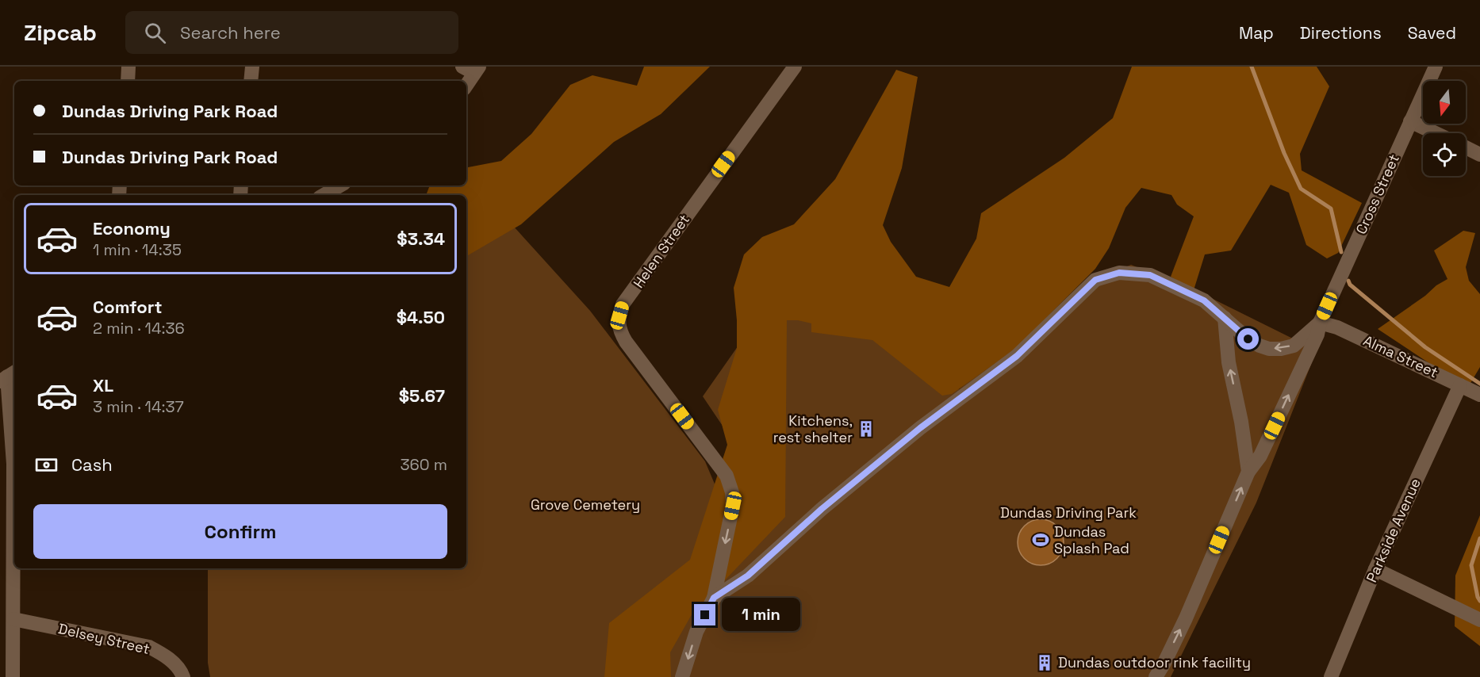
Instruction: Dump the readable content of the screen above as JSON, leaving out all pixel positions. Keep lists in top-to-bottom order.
{
  "streets": {
    "street": [
      "Cross Street",
      "Helen Street",
      "Alma Street",
      "Parkside Avenue",
      "Delsey Street"
    ]
  },
  "crossings": [
    ["Cross Street", "Alma Street"],
    ["Alma Street", "Parkside Avenue"]
  ],
  "one_way": ["Cross Street", "Helen Street"],
  "parks": ["Grove Cemetery", "Dundas Driving Park"],
  "places": {
    "building": ["Kitchens, rest shelter", "Dundas outdoor rink facility"],
    "sports": ["Dundas Splash Pad"]
  },
  "north": "bottom",
  "page": {
    "header": "Zipcab",
    "search": "Search here",
    "nav": ["Map", "Directions", "Saved"],
    "banner": ["Dundas Driving Park Road", "Dundas Driving Park Road"],
    "list": [
      {
        "name": "Economy",
        "note": "1 min · 14:35",
        "value": "$3.34"
      },
      {
        "name": "Comfort",
        "note": "2 min · 14:36",
        "value": "$4.50"
      },
      {
        "name": "XL",
        "note": "3 min · 14:37",
        "value": "$5.67"
      }
    ],
    "pay": ["Cash", "360 m"],
    "buttons": "Confirm",
    "bubble": "1 min"
  }
}
